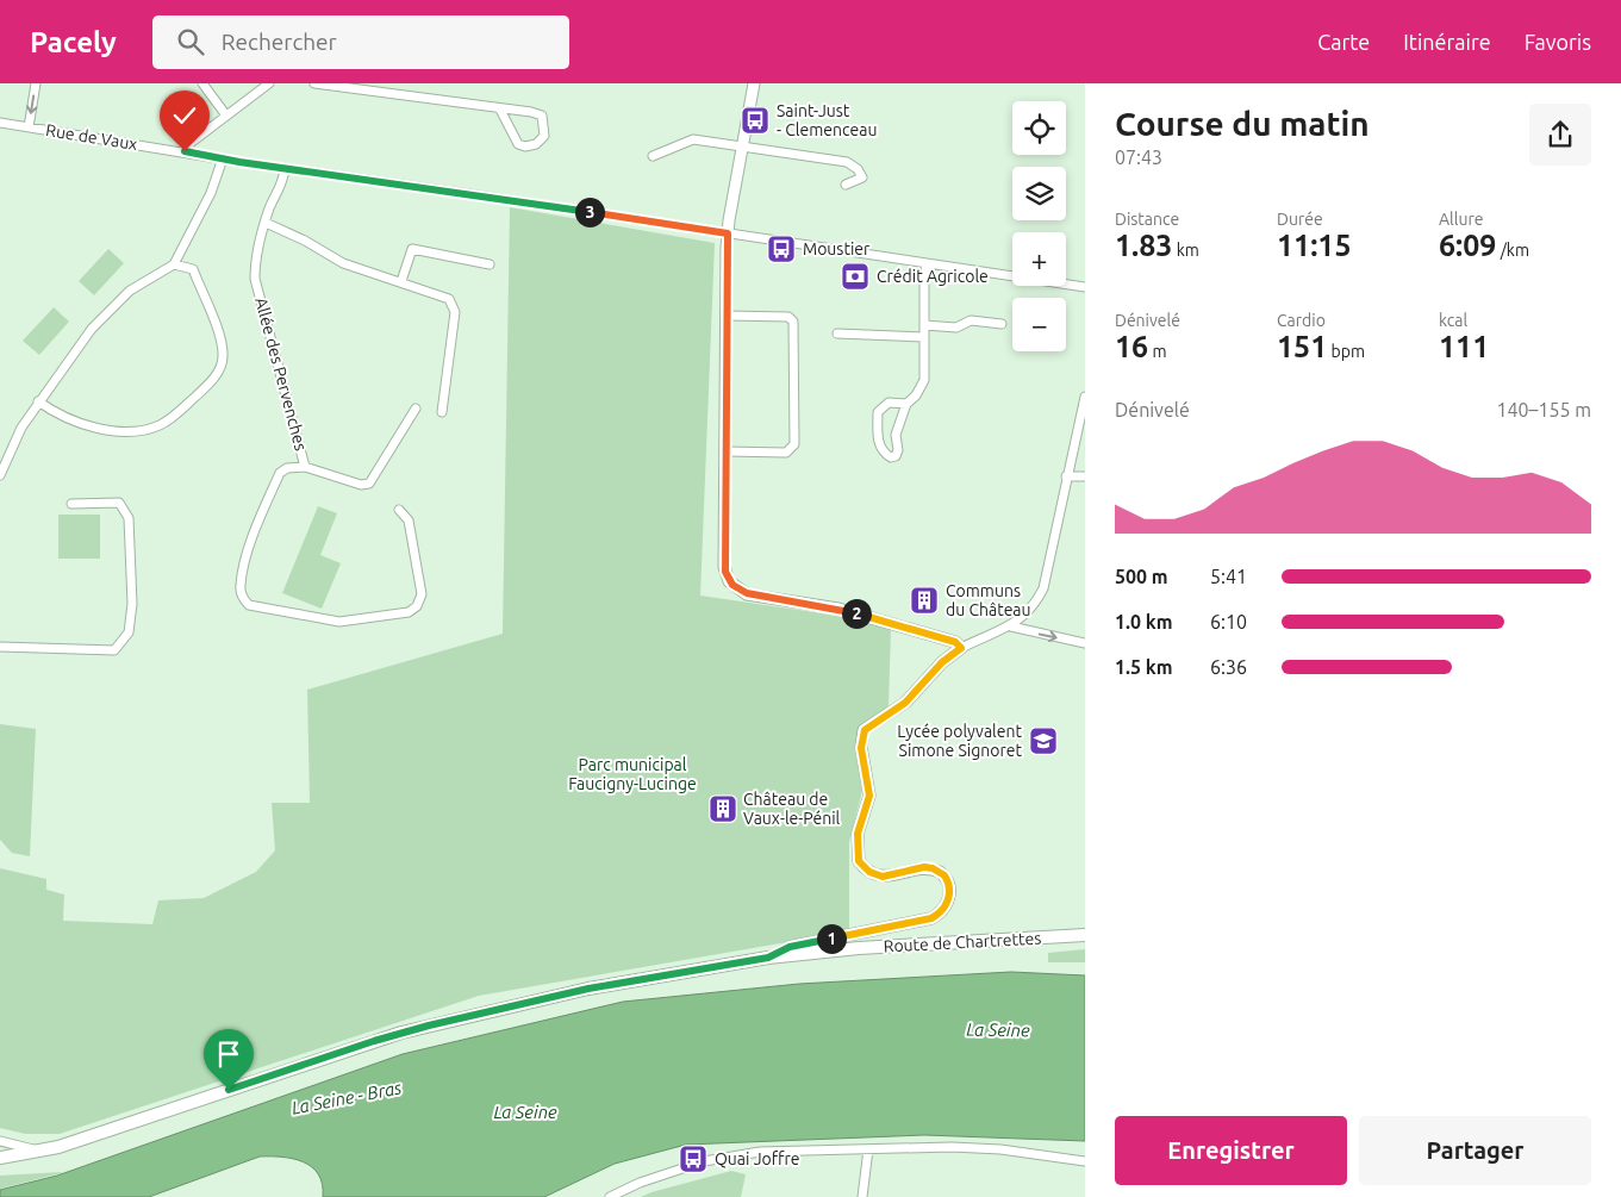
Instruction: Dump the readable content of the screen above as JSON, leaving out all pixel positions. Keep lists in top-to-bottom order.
{
  "streets": {
    "main road": ["Route de Chartrettes"],
    "street": ["Rue de Vaux", "Allée des Pervenches"]
  },
  "crossings": [
    ["Rue de Vaux", "Allée des Pervenches"]
  ],
  "water": ["La Seine", "La Seine - Bras"],
  "parks": ["Parc municipal Faucigny-Lucinge"],
  "places": {
    "bus stop": ["Saint-Just - Clemenceau", "Moustier", "Quai Joffre"],
    "bank": ["Crédit Agricole"],
    "building": ["Communs du Château", "Château de Vaux-le-Pénil"],
    "school or university": ["Lycée polyvalent Simone Signoret"]
  },
  "page": {
    "header": "Pacely",
    "search": "Rechercher",
    "nav": ["Carte", "Itinéraire", "Favoris"],
    "heading": ["Course du matin", "07:43"],
    "map_buttons": ["+", "−"],
    "stats": [
      ["Distance", "1.83 km"],
      ["Durée", "11:15"],
      ["Allure", "6:09 /km"],
      ["Dénivelé", "16 m"],
      ["Cardio", "151 bpm"],
      ["kcal", "111"]
    ],
    "pins": ["3", "2", "1"],
    "chart": ["Dénivelé", "140–155 m"],
    "list": [
      {
        "name": "500 m",
        "note": "5:41"
      },
      {
        "name": "1.0 km",
        "note": "6:10"
      },
      {
        "name": "1.5 km",
        "note": "6:36"
      }
    ],
    "buttons": ["Enregistrer", "Partager"]
  }
}
